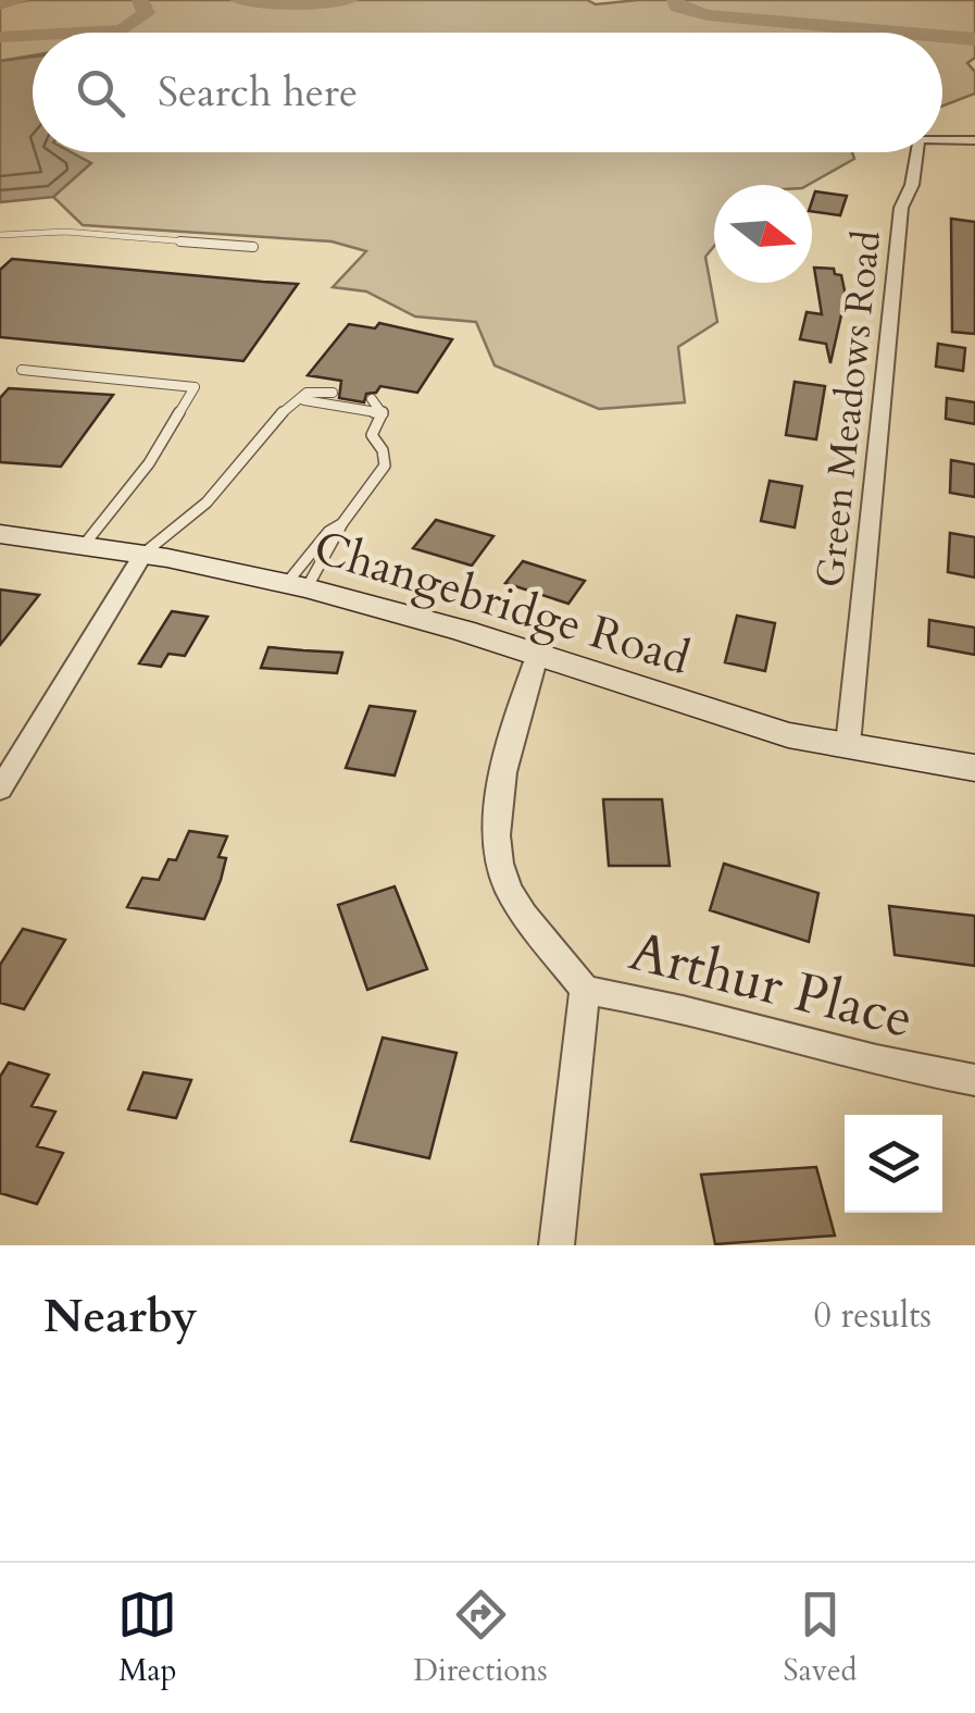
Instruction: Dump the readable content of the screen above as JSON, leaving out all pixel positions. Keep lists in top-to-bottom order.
{
  "streets": {
    "main road": ["Changebridge Road"],
    "street": ["Green Meadows Road", "Arthur Place"]
  },
  "crossings": [
    ["Green Meadows Road", "Changebridge Road"],
    ["Changebridge Road", "Arthur Place"]
  ],
  "north": "right",
  "page": {
    "search": "Search here",
    "heading": ["Nearby", "0 results"],
    "nav": ["Map", "Directions", "Saved"]
  }
}
